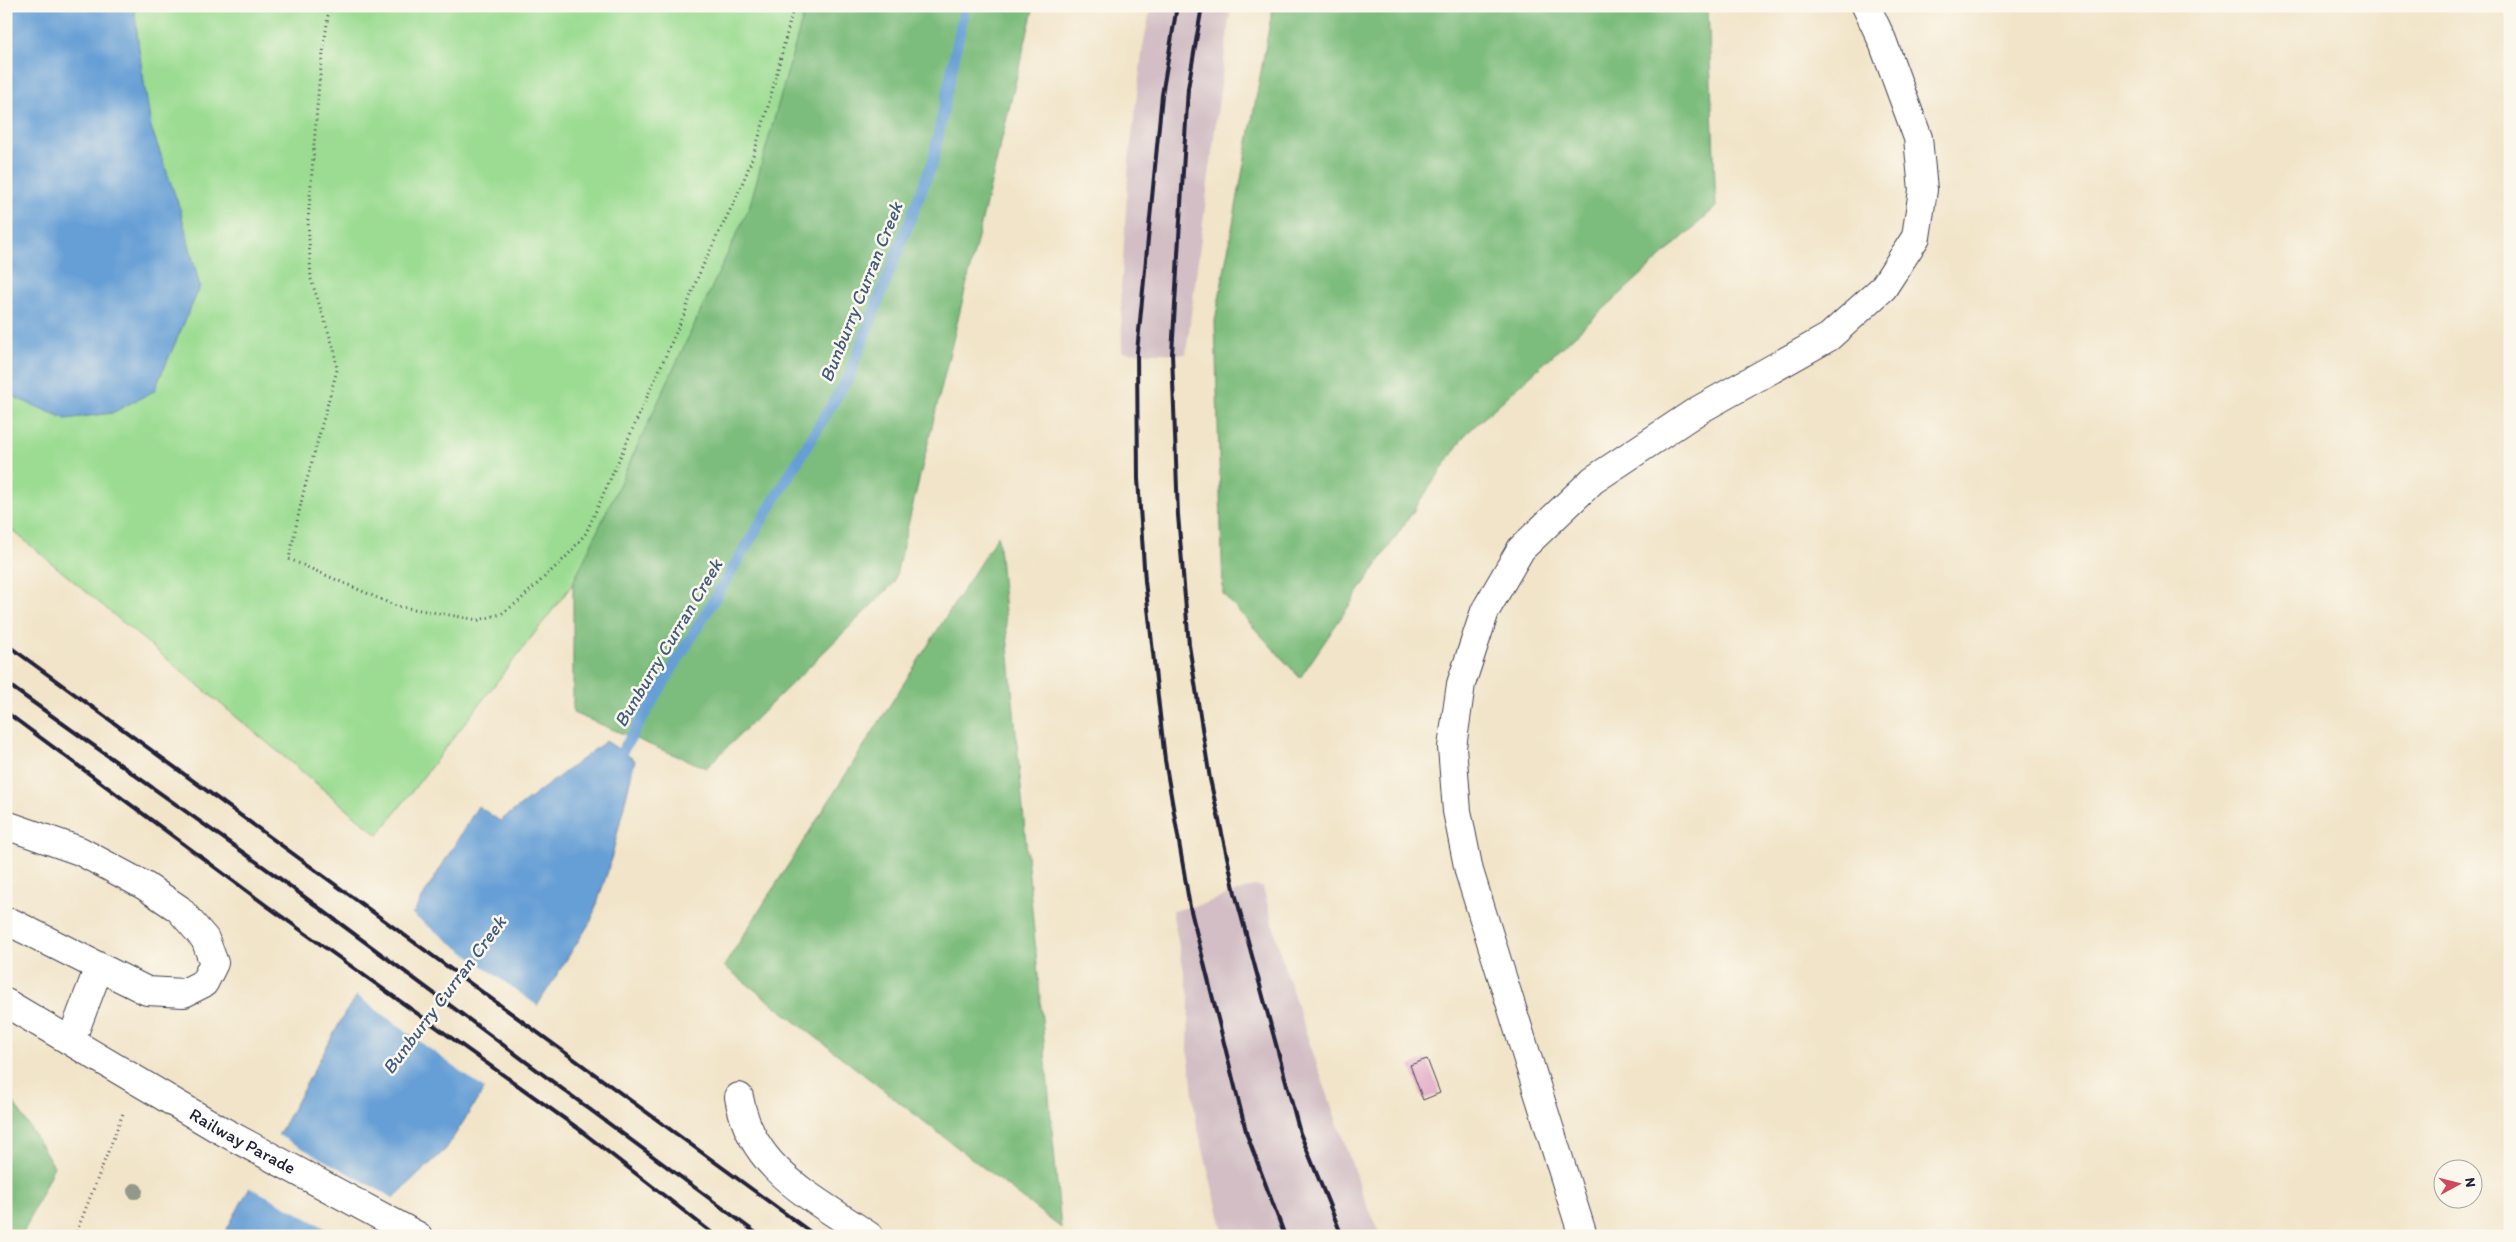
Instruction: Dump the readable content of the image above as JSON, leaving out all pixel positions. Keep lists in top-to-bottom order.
{
  "streets": {
    "street": ["Railway Parade"]
  },
  "water": ["Bunburry Curran Creek"],
  "north": "right"
}
